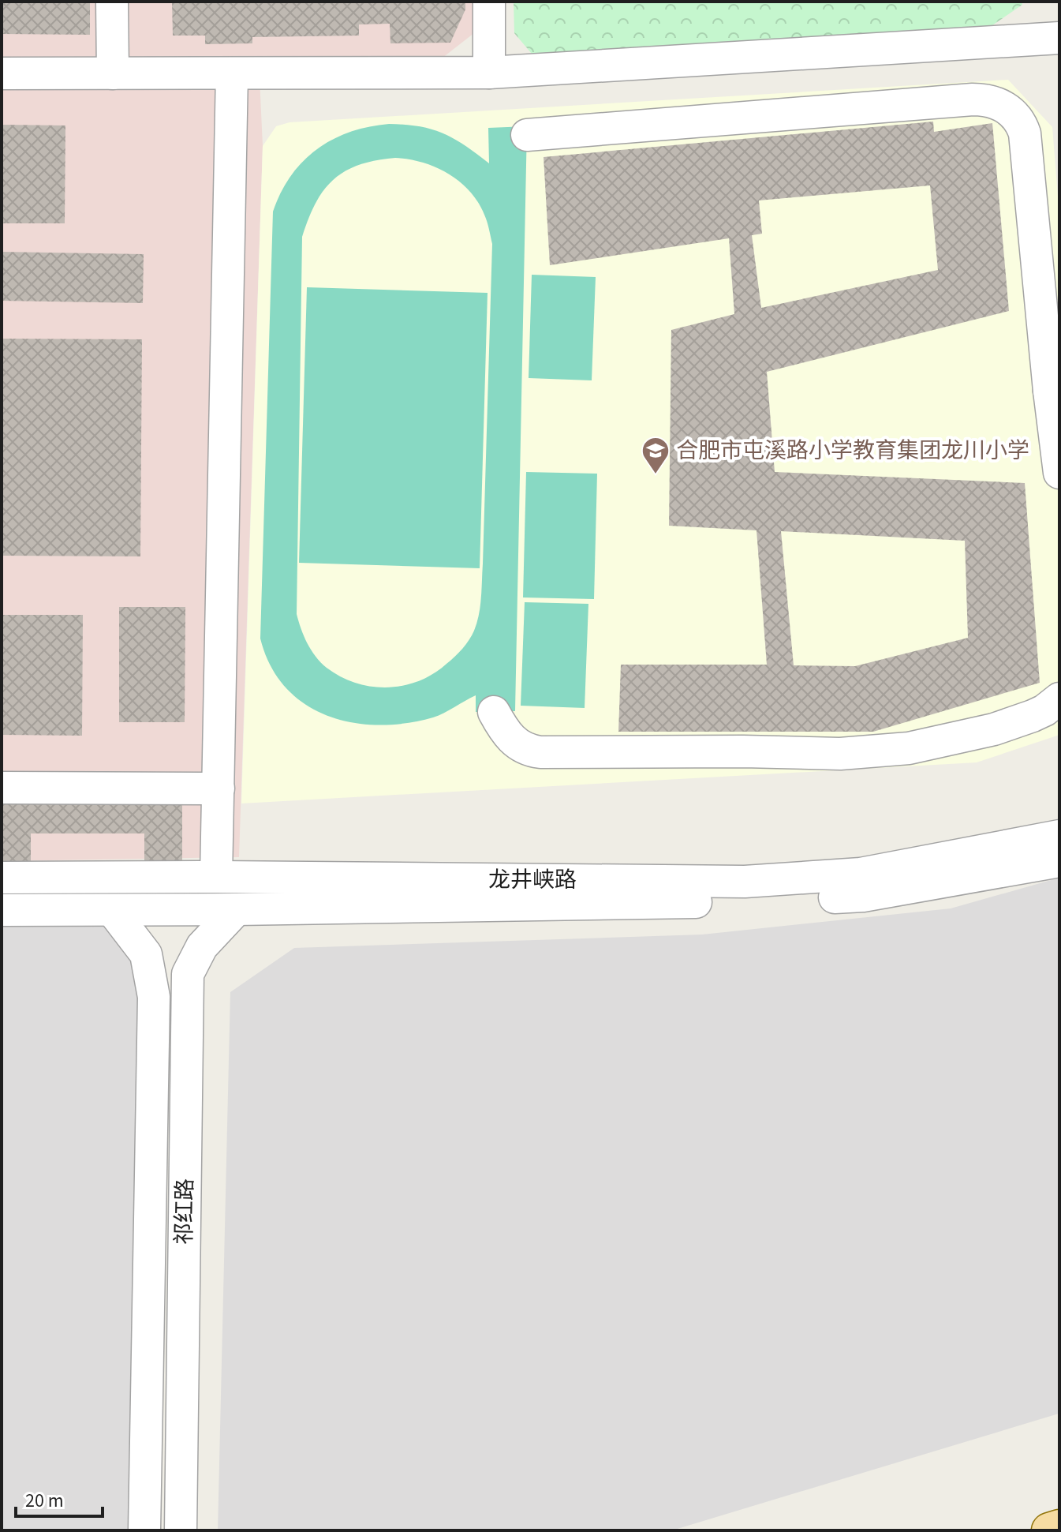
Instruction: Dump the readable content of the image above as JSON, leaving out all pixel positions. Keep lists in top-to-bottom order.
{
  "streets": {
    "street": ["龙井峡路", "祁红路"]
  },
  "crossings": [
    ["龙井峡路", "祁红路"]
  ],
  "places": {
    "school or university": ["合肥市屯溪路小学教育集团龙川小学"]
  },
  "scale_bar": "20 m"
}
